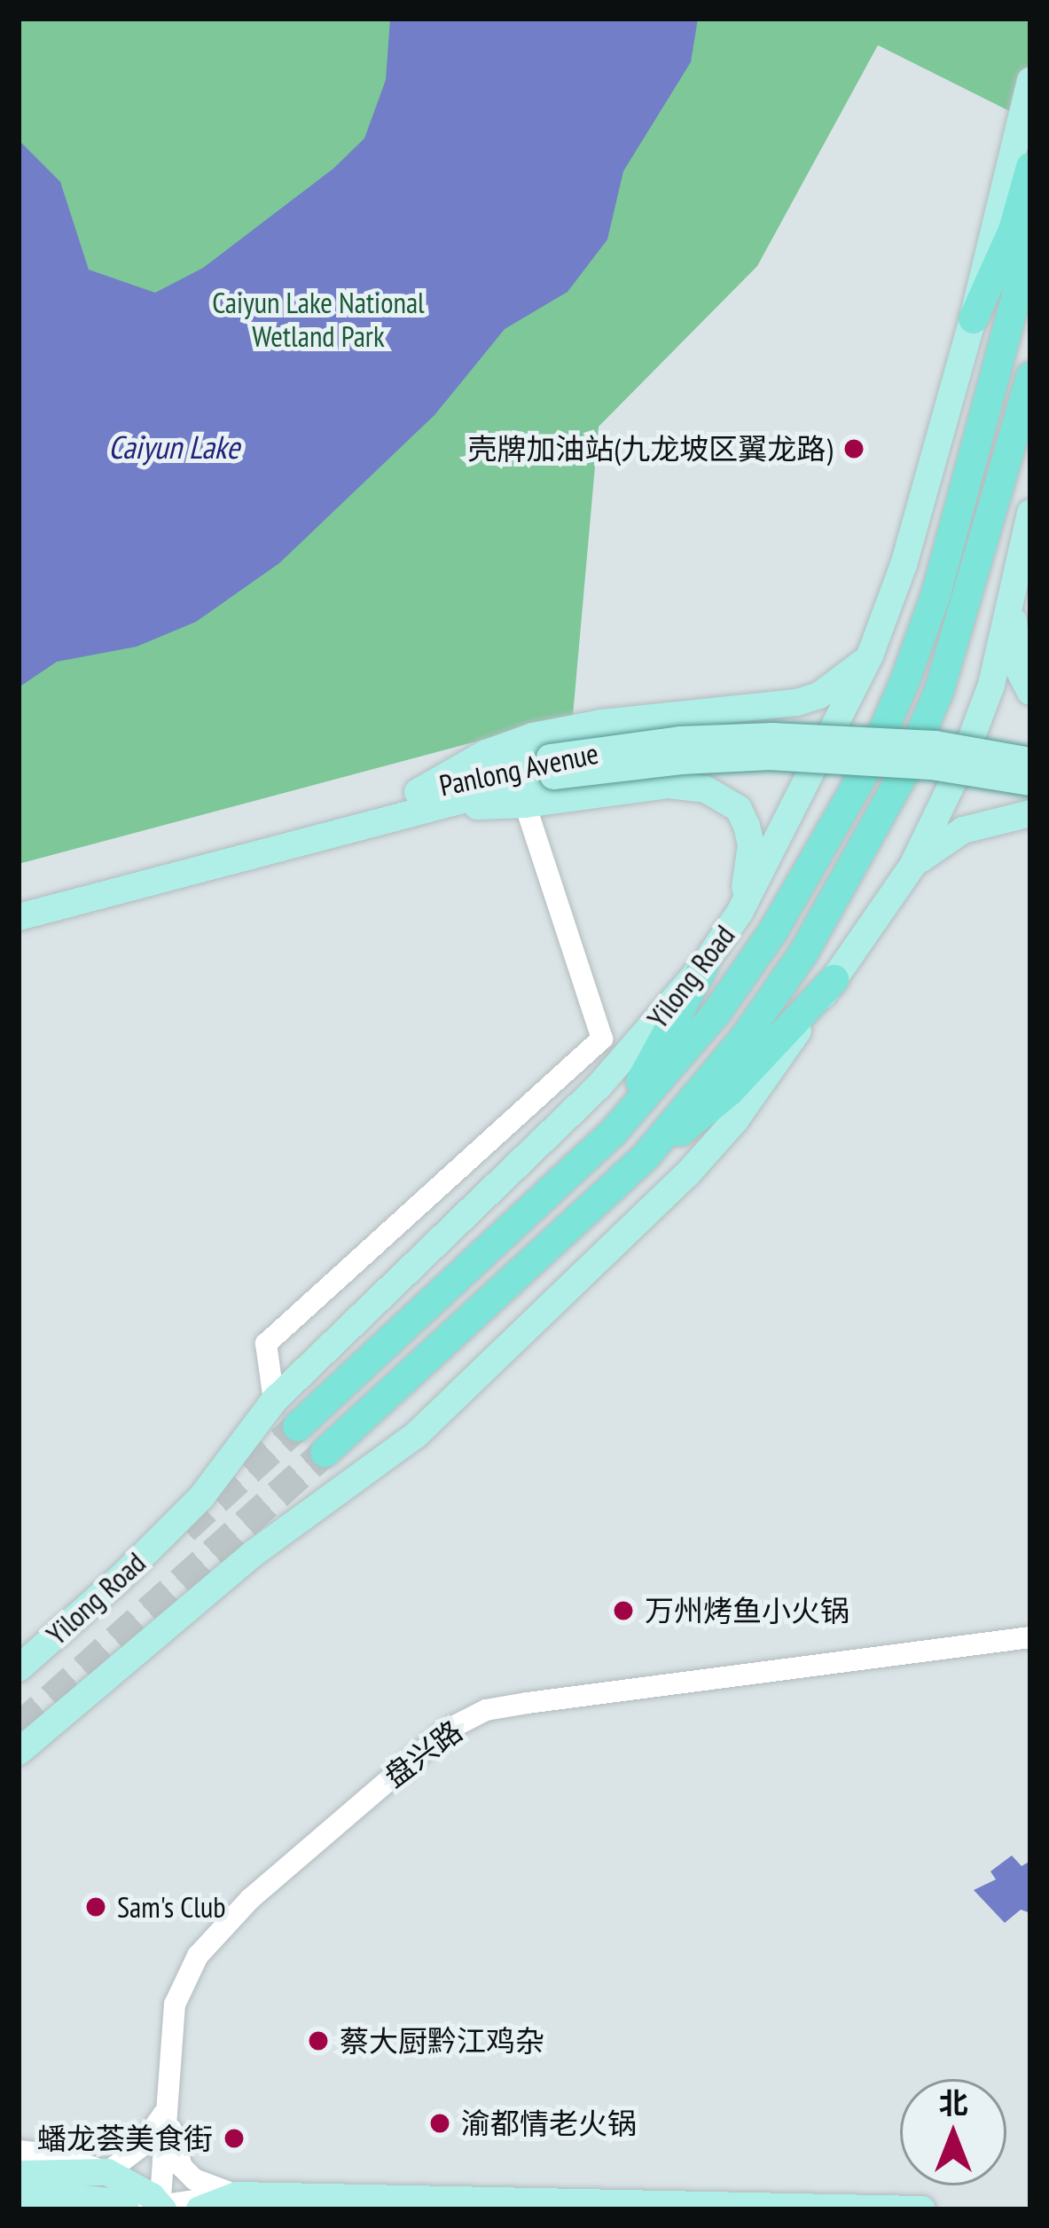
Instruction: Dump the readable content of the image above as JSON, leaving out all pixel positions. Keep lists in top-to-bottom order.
{
  "streets": {
    "highway": ["Yilong Road"],
    "main road": ["Panlong Avenue"],
    "street": ["盘兴路"]
  },
  "water": ["Caiyun Lake"],
  "parks": ["Caiyun Lake National Wetland Park"],
  "places": [
    "壳牌加油站(九龙坡区翼龙路)",
    "万州烤鱼小火锅",
    "Sam's Club",
    "蔡大厨黔江鸡杂",
    "渝都情老火锅",
    "蟠龙荟美食街"
  ],
  "north": "top"
}
